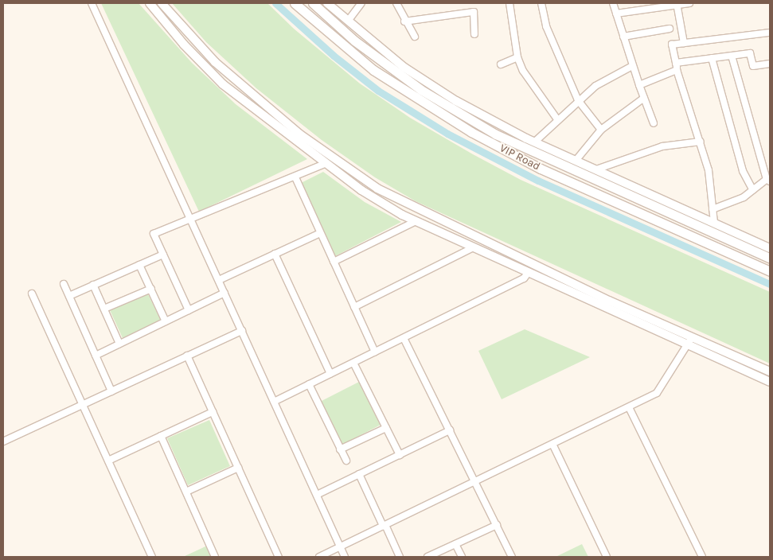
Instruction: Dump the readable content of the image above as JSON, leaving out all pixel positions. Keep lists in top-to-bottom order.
{
  "streets": {
    "main road": ["VIP Road"]
  }
}
